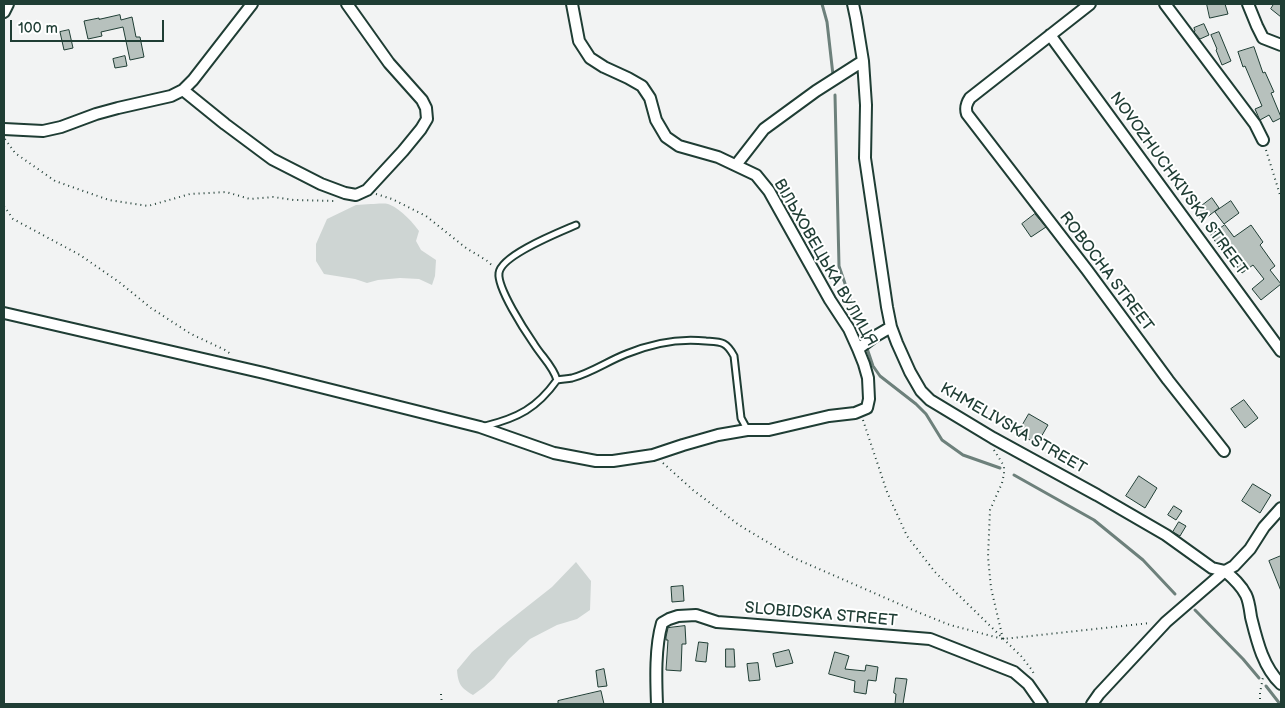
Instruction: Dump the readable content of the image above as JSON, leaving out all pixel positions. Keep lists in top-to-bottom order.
{
  "streets": {
    "street": [
      "NOVOZHUCHKIVSKA STREET",
      "ВІЛЬХОВЕЦЬКА ВУЛИЦЯ",
      "ROBOCHA STREET",
      "KHMELIVSKA STREET",
      "SLOBIDSKA STREET"
    ]
  },
  "crossings": [
    ["NOVOZHUCHKIVSKA STREET", "ROBOCHA STREET"]
  ],
  "scale_bar": "100 m"
}
